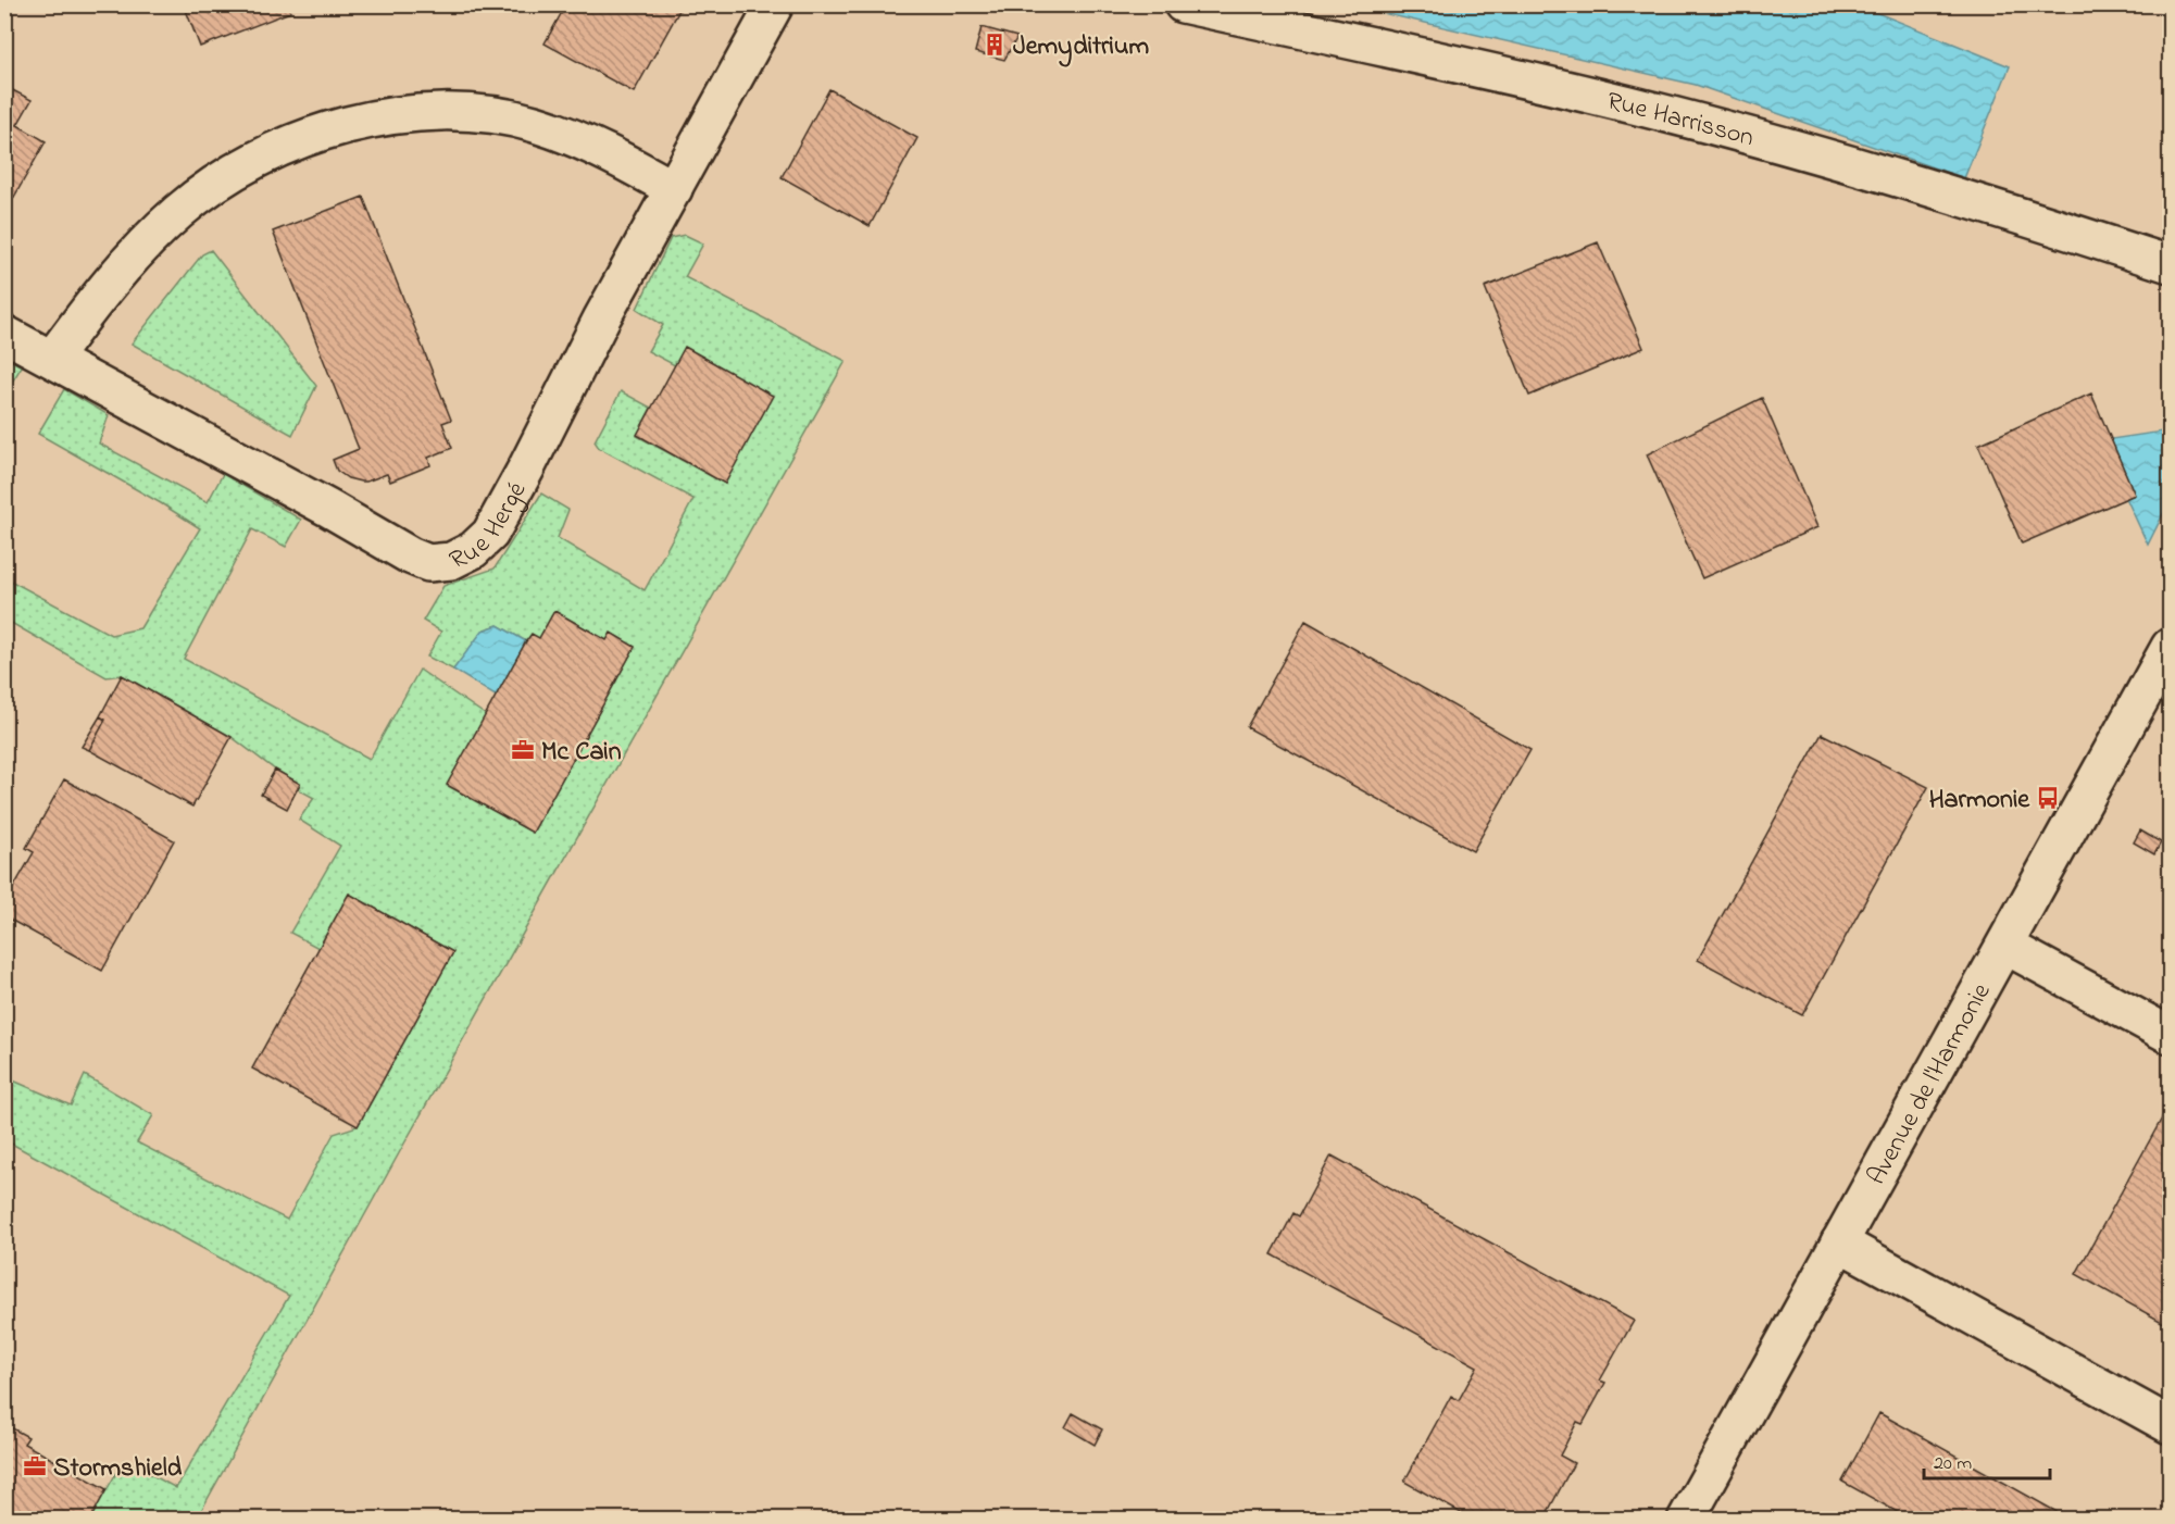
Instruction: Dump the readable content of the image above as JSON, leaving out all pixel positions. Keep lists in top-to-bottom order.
{
  "streets": {
    "street": ["Rue Harrisson", "Rue Hergé", "Avenue de l'Harmonie"]
  },
  "places": {
    "building": ["Jemyditrium"],
    "office": ["Mc Cain", "Stormshield"],
    "bus stop": ["Harmonie"]
  },
  "scale_bar": "20 m"
}
